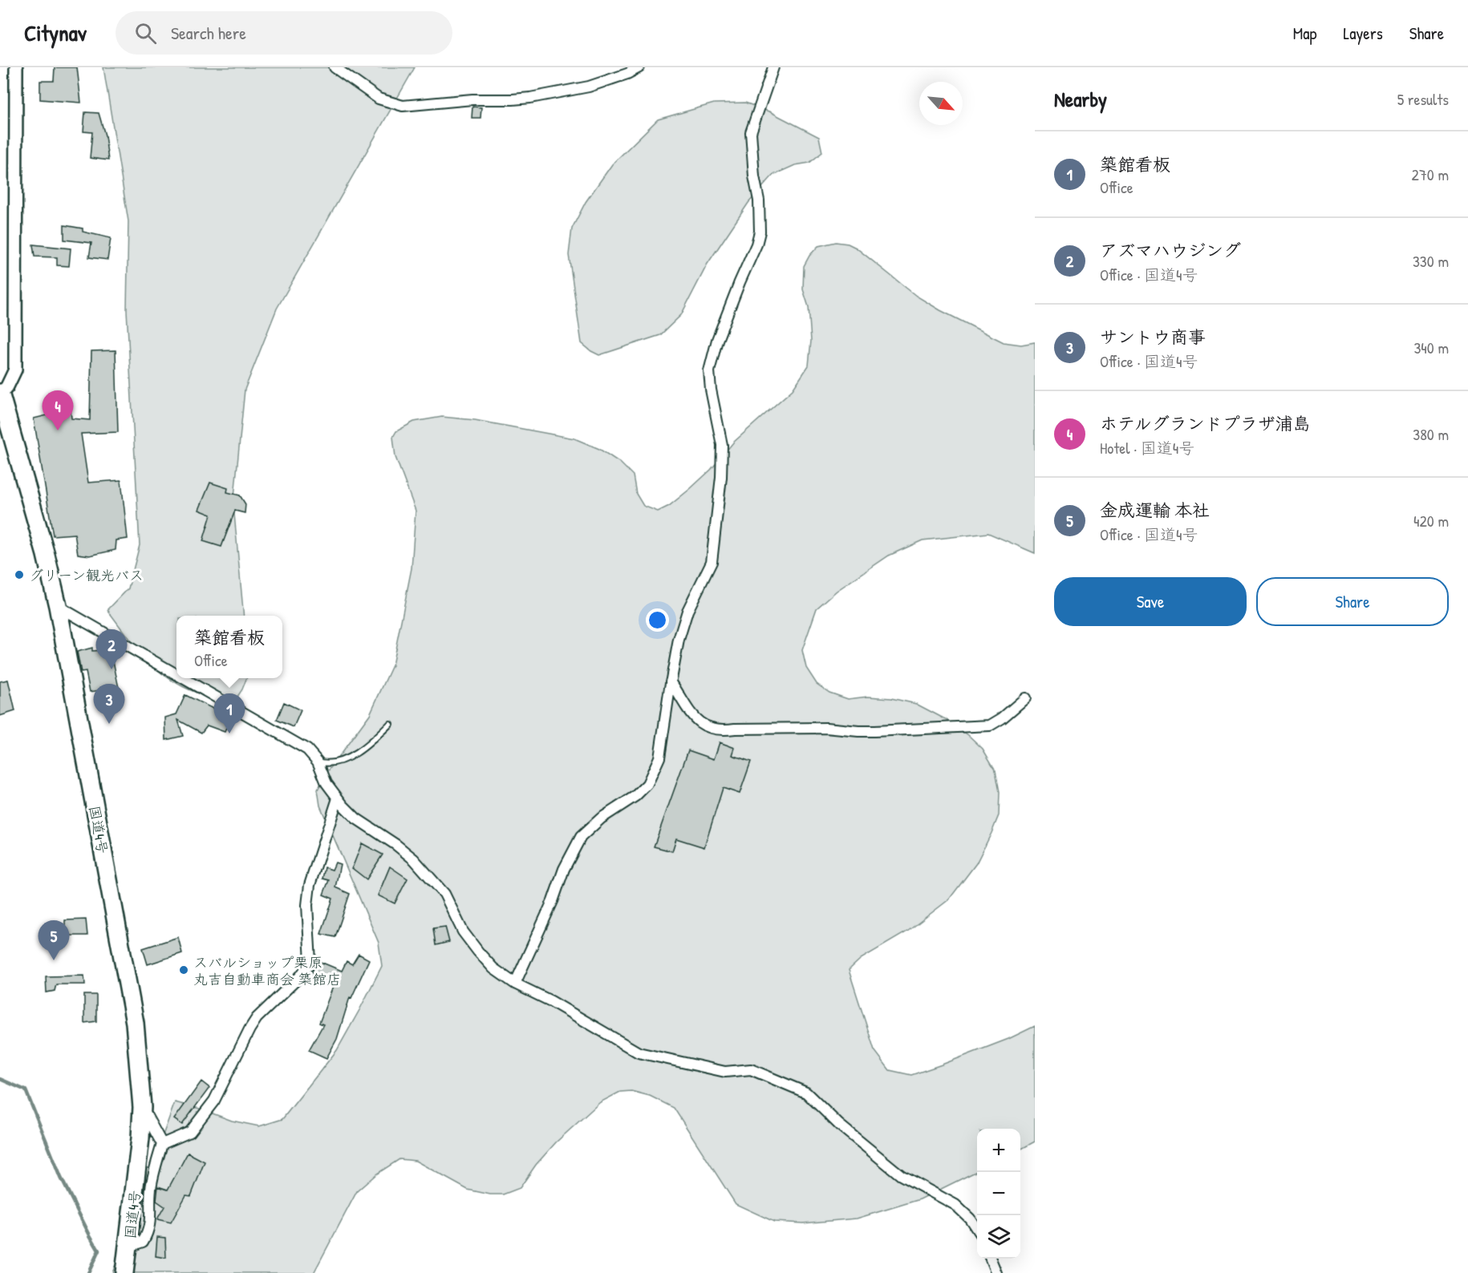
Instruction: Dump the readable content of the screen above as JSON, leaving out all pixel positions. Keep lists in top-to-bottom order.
{
  "streets": {
    "highway": ["国道4号"]
  },
  "places": ["グリーン観光バス", "スバルショップ栗原 丸吉自動車商会 築館店"],
  "north": "bottom right",
  "page": {
    "header": "Citynav",
    "search": "Search here",
    "nav": ["Map", "Layers", "Share"],
    "heading": ["Nearby", "5 results"],
    "list": [
      {
        "mark": "1",
        "name": "築館看板",
        "note": "Office",
        "value": "270 m"
      },
      {
        "mark": "2",
        "name": "アズマハウジング",
        "note": "Office · 国道4号",
        "value": "330 m"
      },
      {
        "mark": "3",
        "name": "サントウ商事",
        "note": "Office · 国道4号",
        "value": "340 m"
      },
      {
        "mark": "4",
        "name": "ホテルグランドプラザ浦島",
        "note": "Hotel · 国道4号",
        "value": "380 m"
      },
      {
        "mark": "5",
        "name": "金成運輸 本社",
        "note": "Office · 国道4号",
        "value": "420 m"
      }
    ],
    "pins": [
      "4",
      "2",
      "3",
      "1",
      "5"
    ],
    "buttons": ["Save", "Share"],
    "popup": ["築館看板", "Office"],
    "map_buttons": ["+", "−"]
  }
}
